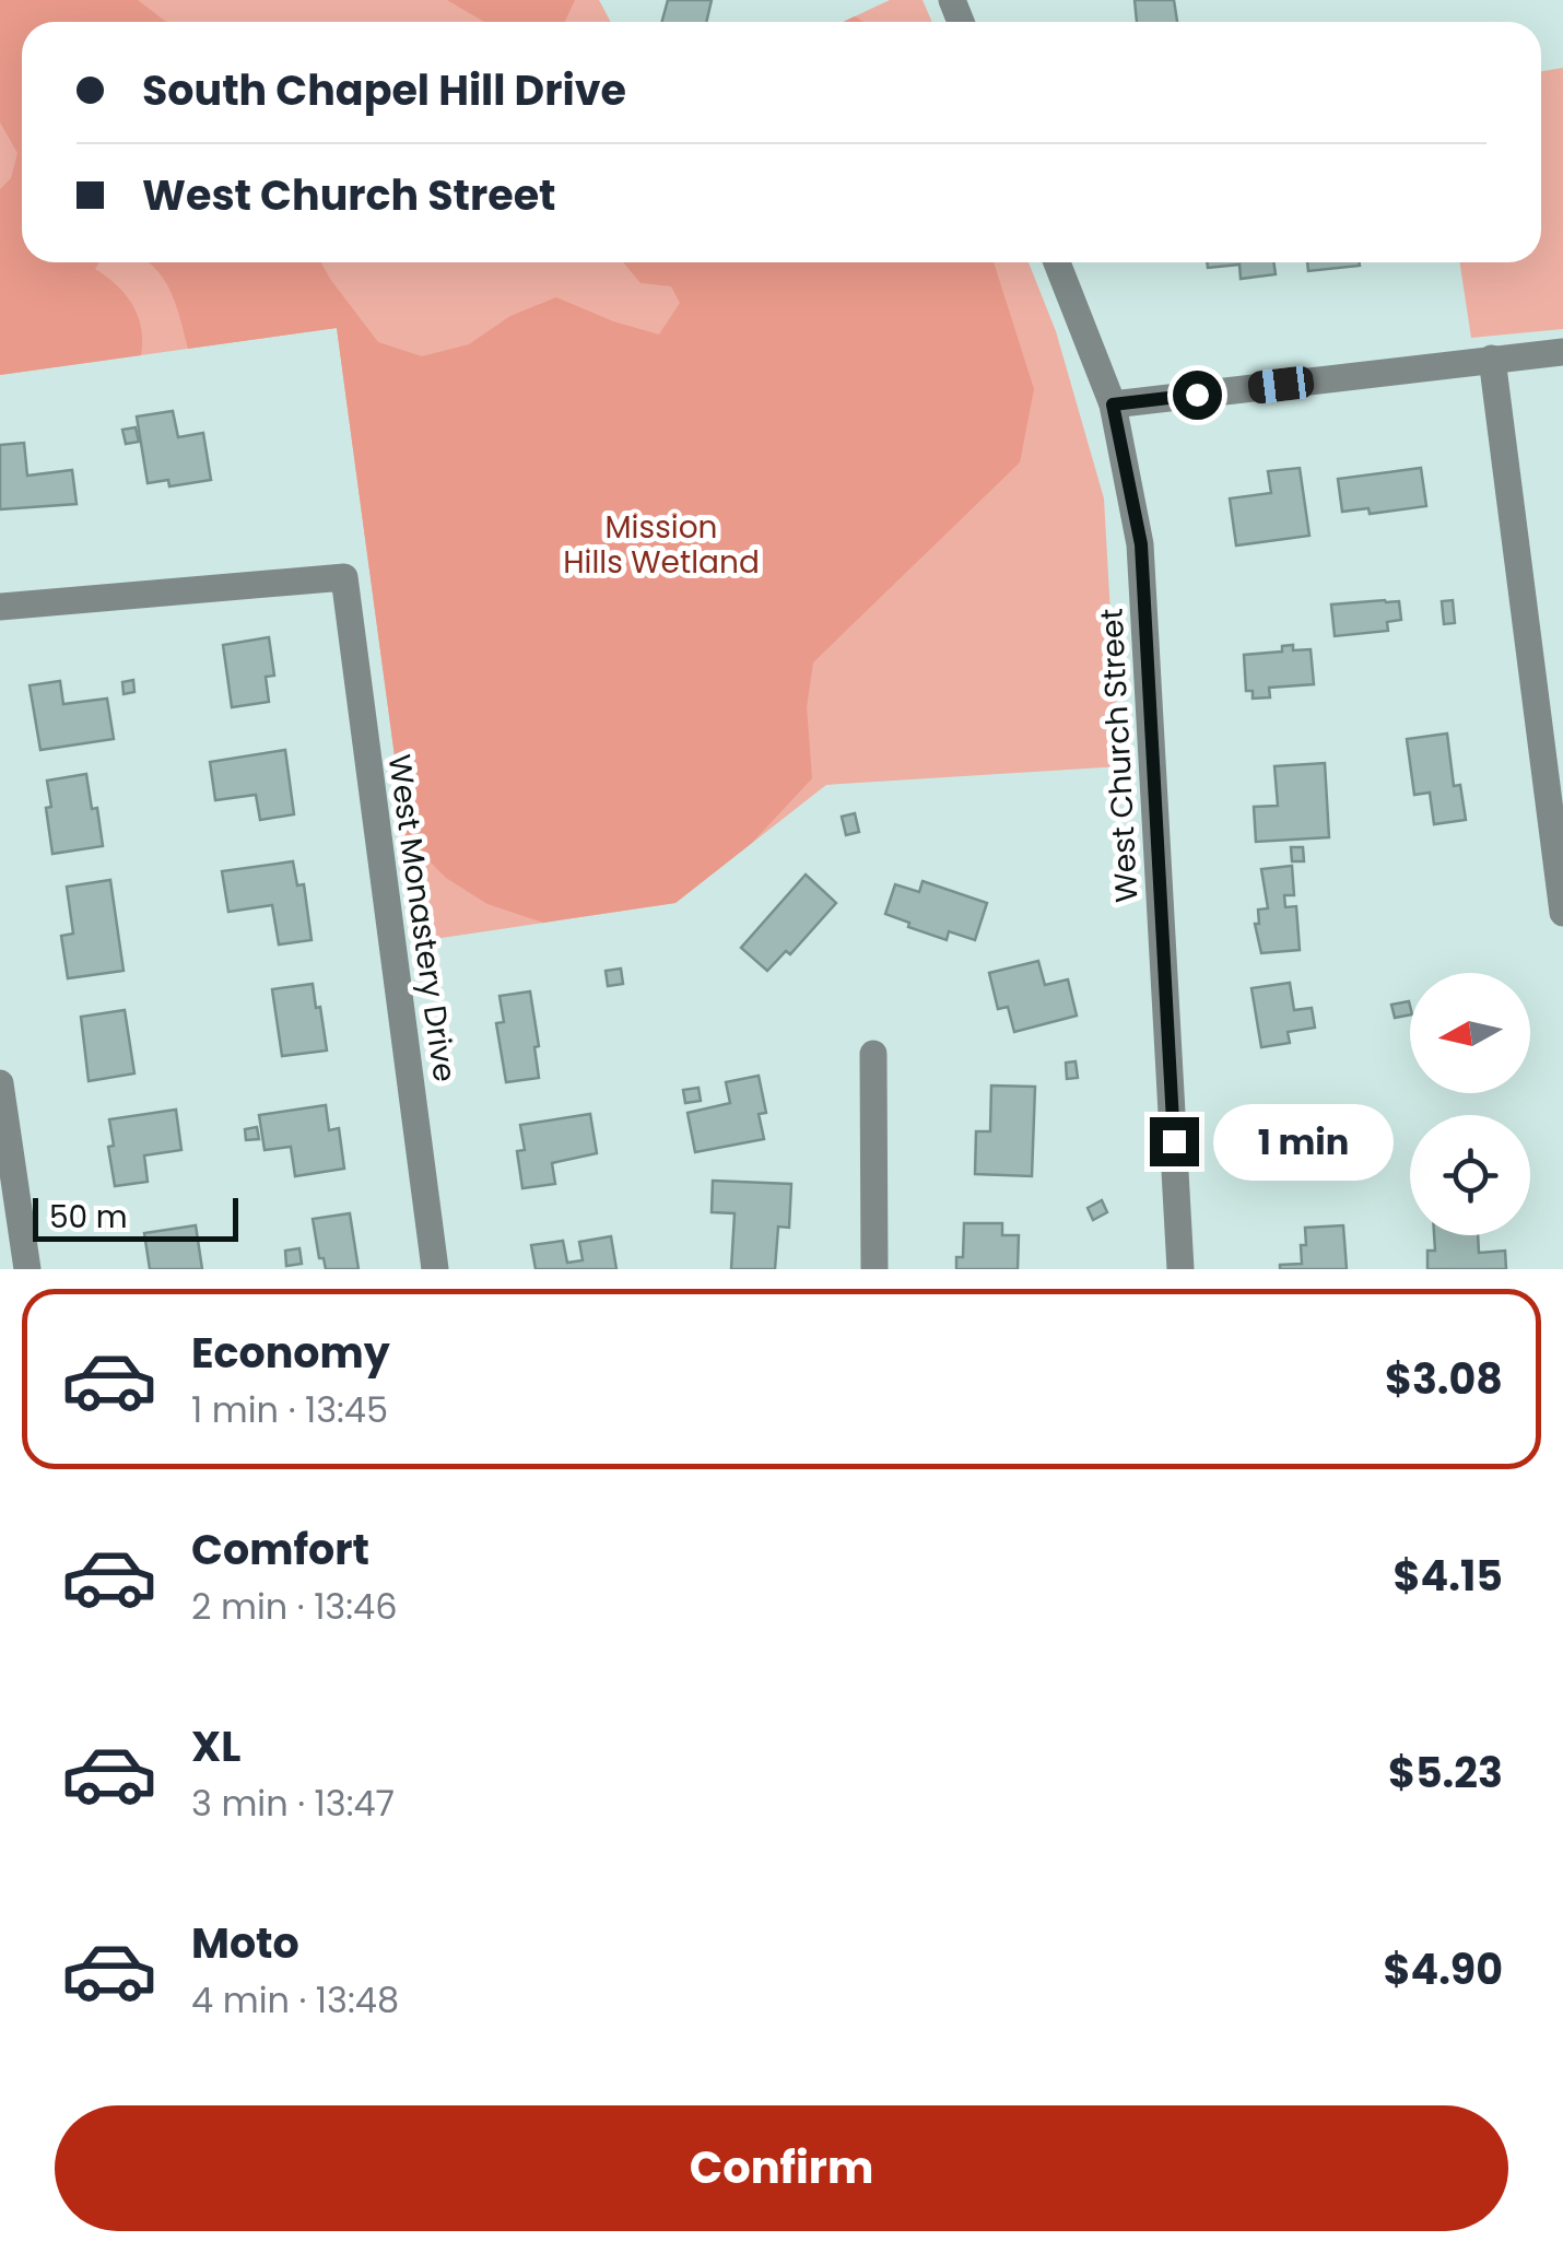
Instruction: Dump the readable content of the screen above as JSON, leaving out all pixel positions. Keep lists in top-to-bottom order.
{
  "streets": {
    "street": ["West Church Street", "West Monastery Drive"]
  },
  "parks": ["Mission Hills Wetland"],
  "scale_bar": "50 m",
  "north": "left",
  "page": {
    "banner": ["South Chapel Hill Drive", "West Church Street"],
    "bubble": "1 min",
    "scale": "50 m",
    "list": [
      {
        "name": "Economy",
        "note": "1 min · 13:45",
        "value": "$3.08"
      },
      {
        "name": "Comfort",
        "note": "2 min · 13:46",
        "value": "$4.15"
      },
      {
        "name": "XL",
        "note": "3 min · 13:47",
        "value": "$5.23"
      },
      {
        "name": "Moto",
        "note": "4 min · 13:48",
        "value": "$4.90"
      }
    ],
    "buttons": "Confirm"
  }
}
